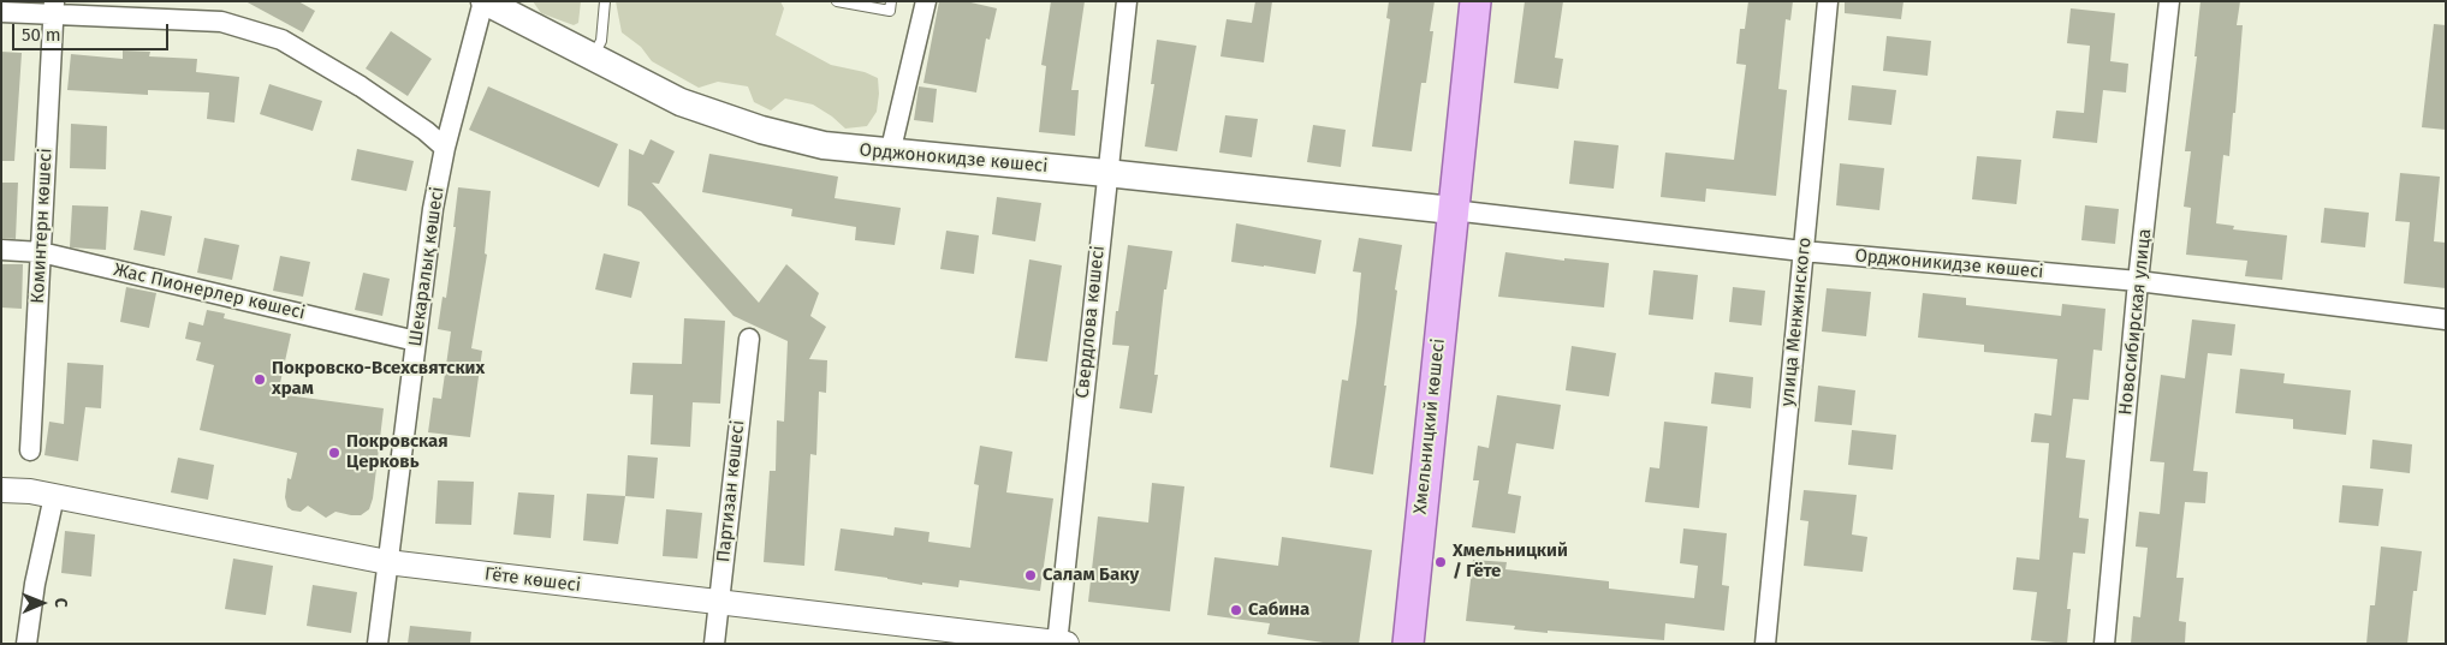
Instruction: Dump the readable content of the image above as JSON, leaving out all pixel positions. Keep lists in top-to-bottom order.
{
  "streets": {
    "main road": ["Орджонокидзе көшесі", "Хмельницкий көшесі"],
    "street": [
      "Коминтерн көшесі",
      "Орджоникидзе көшесі",
      "Шекаралық көшесі",
      "Жас Пионерлер көшесі",
      "Свердлова көшесі",
      "улица Менжинского",
      "Новосибирская улица",
      "Партизан көшесі",
      "Гёте көшесі"
    ]
  },
  "crossings": [
    ["Орджонокидзе көшесі", "Орджоникидзе көшесі"],
    ["Орджонокидзе көшесі", "Шекаралық көшесі"],
    ["Орджонокидзе көшесі", "Свердлова көшесі"],
    ["Орджонокидзе көшесі", "Хмельницкий көшесі"],
    ["Коминтерн көшесі", "Жас Пионерлер көшесі"],
    ["Орджоникидзе көшесі", "улица Менжинского"],
    ["Орджоникидзе көшесі", "Новосибирская улица"],
    ["Орджоникидзе көшесі", "Хмельницкий көшесі"],
    ["Шекаралық көшесі", "Жас Пионерлер көшесі"],
    ["Шекаралық көшесі", "Гёте көшесі"],
    ["Свердлова көшесі", "Гёте көшесі"],
    ["Партизан көшесі", "Гёте көшесі"]
  ],
  "places": [
    "Покровско-Всехсвятских храм",
    "Покровская Церковь",
    "Хмельницкий / Гёте",
    "Салам Баку",
    "Сабина"
  ],
  "scale_bar": "50 m",
  "north": "right"
}
